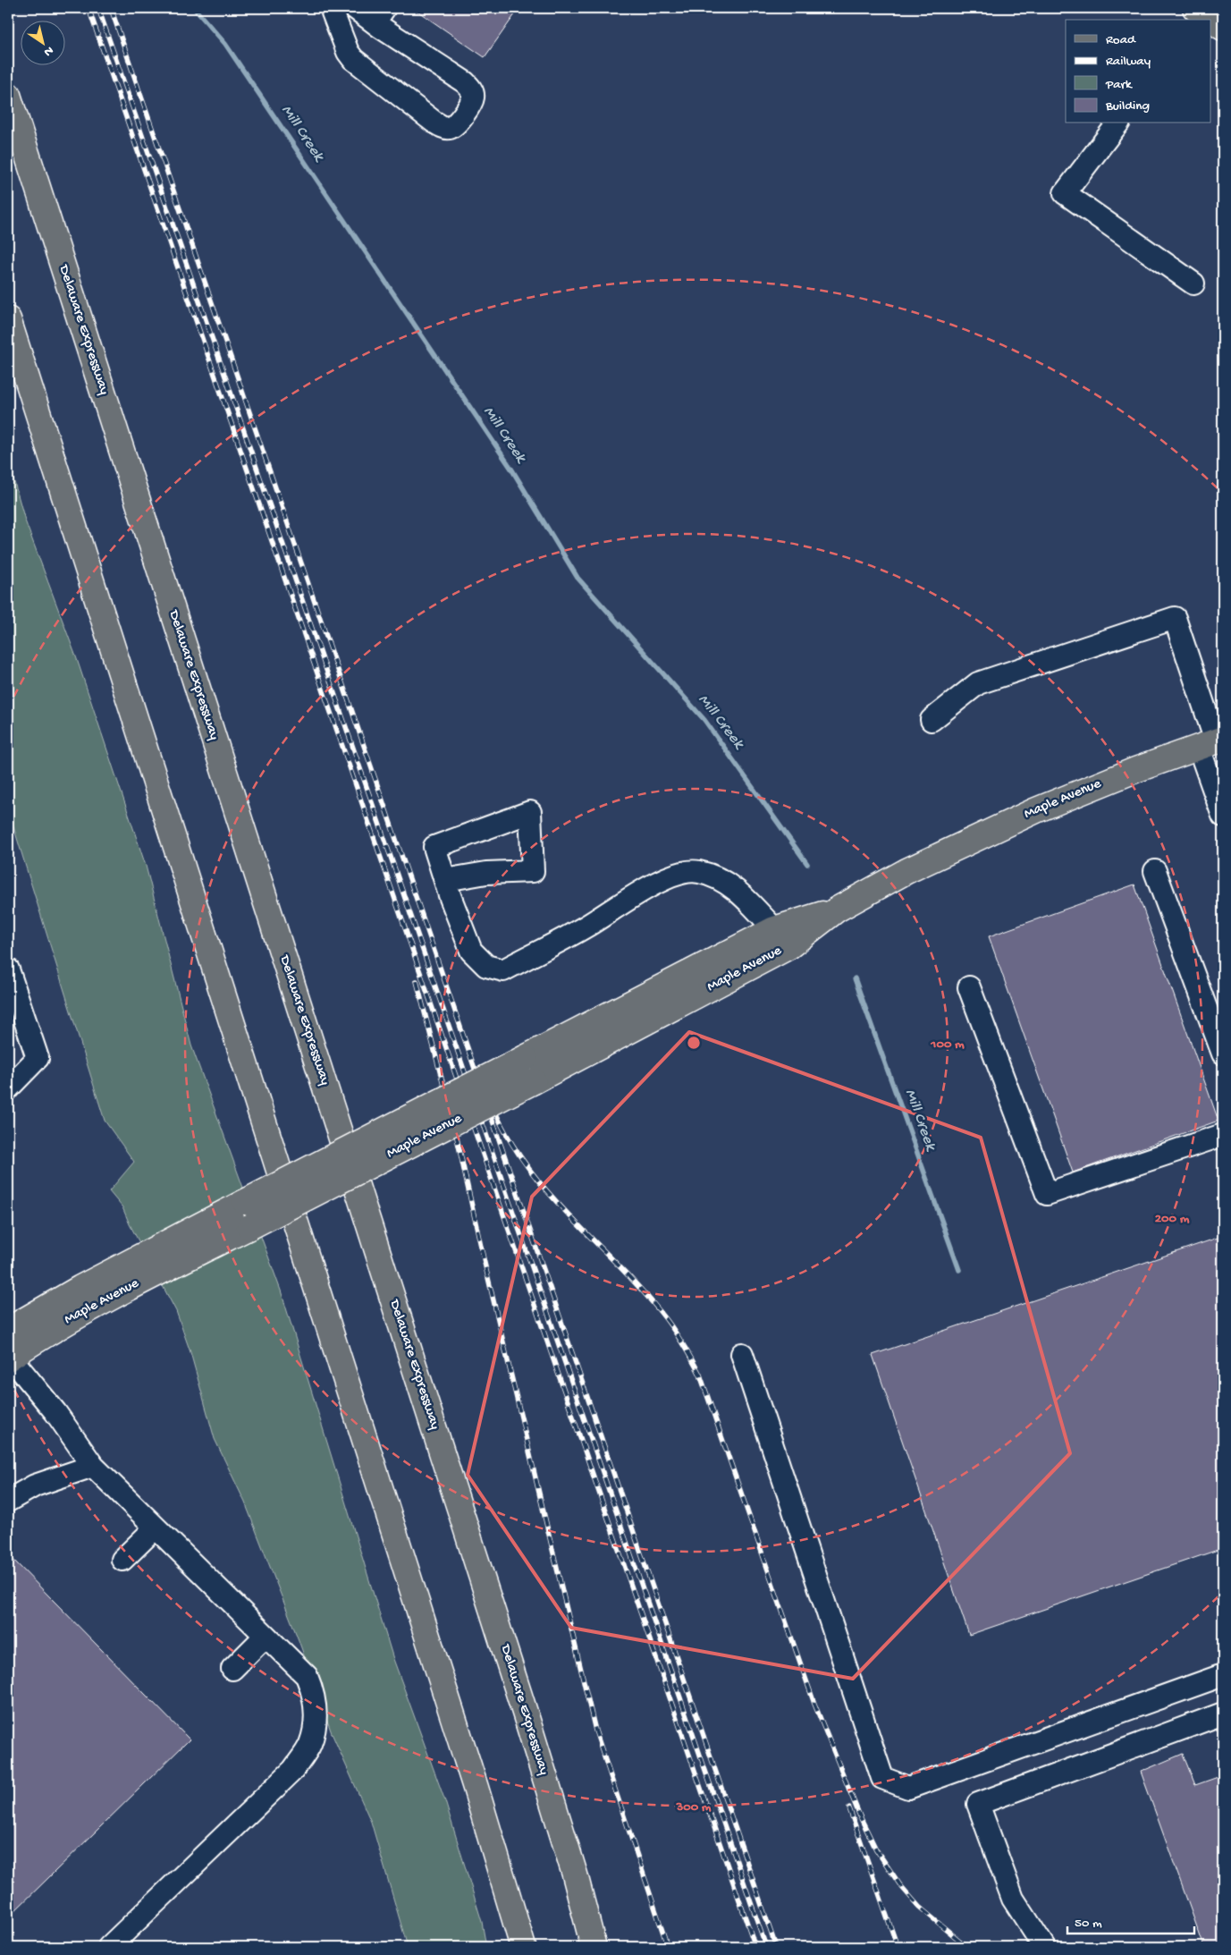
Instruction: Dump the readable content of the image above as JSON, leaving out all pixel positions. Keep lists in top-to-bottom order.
{
  "streets": {
    "main road": ["Delaware Expressway", "Maple Avenue"]
  },
  "water": ["Mill Creek"],
  "legend": [
    "Road",
    "Railway",
    "Park",
    "Building"
  ],
  "scale_bar": "50 m",
  "north": "bottom right",
  "rings": ["100 m", "200 m", "300 m"]
}
